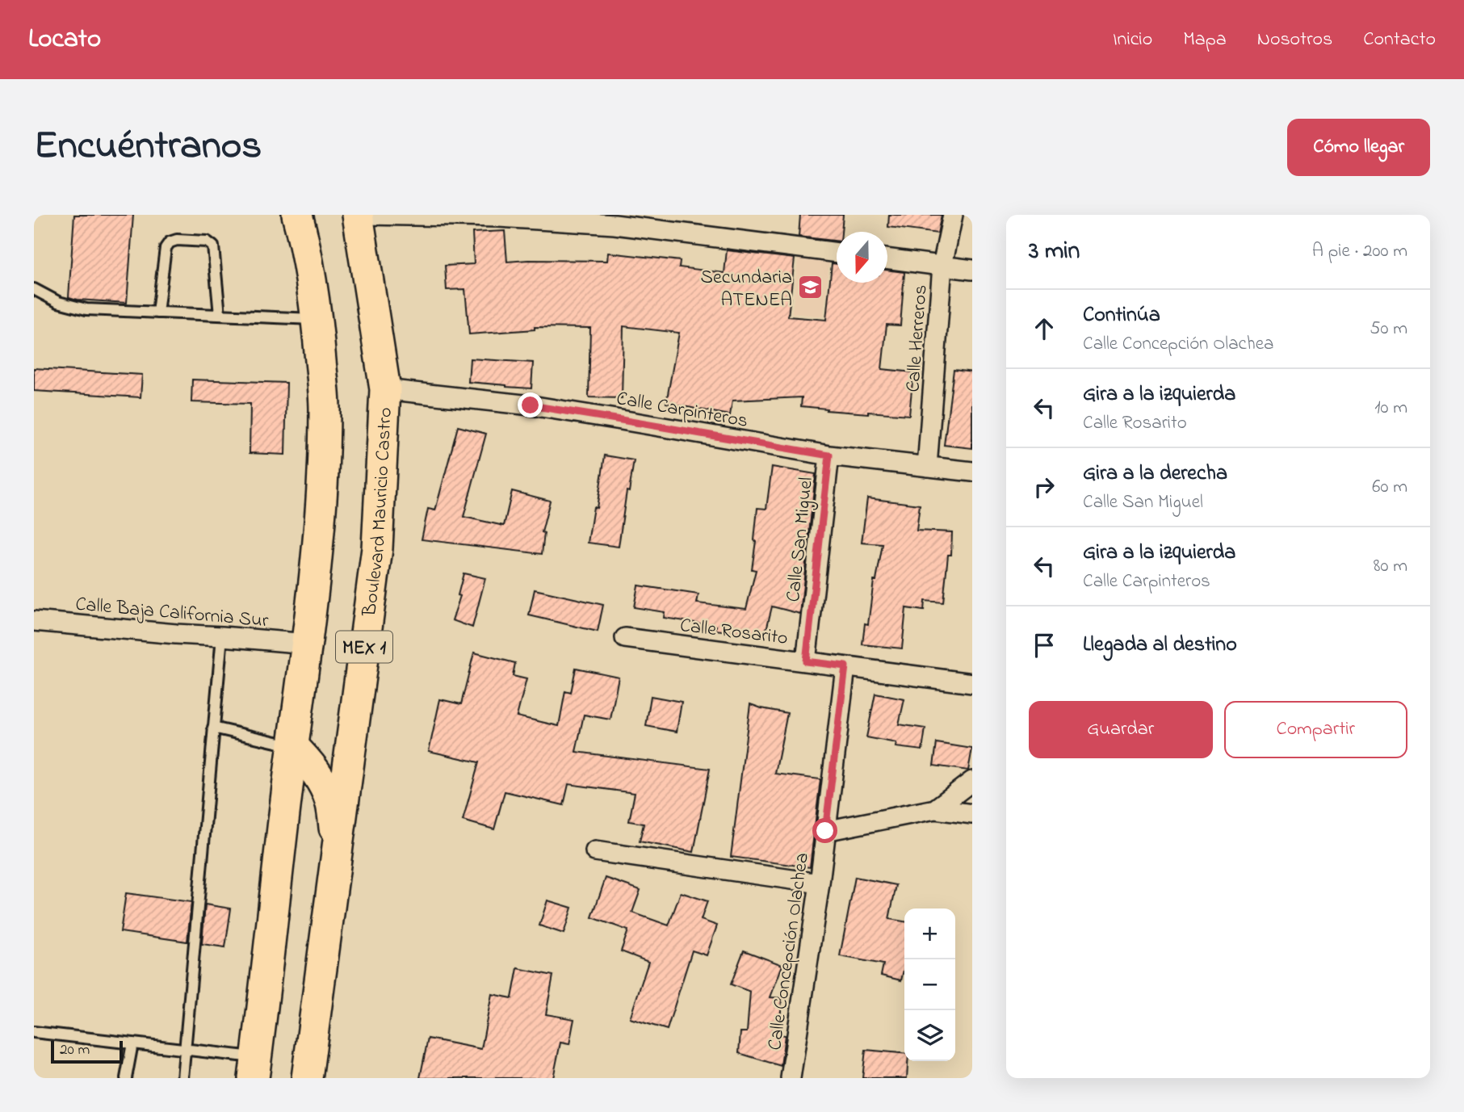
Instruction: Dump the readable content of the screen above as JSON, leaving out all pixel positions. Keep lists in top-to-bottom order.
{
  "streets": {
    "main road": ["Boulevard Mauricio Castro", "MEX 1"],
    "street": [
      "Calle Herreros",
      "Calle Carpinteros",
      "Calle San Miguel",
      "Calle Baja California Sur",
      "Calle Rosarito",
      "Calle Concepción Olachea"
    ]
  },
  "crossings": [
    ["Calle Herreros", "Calle Carpinteros"],
    ["Calle Carpinteros", "Boulevard Mauricio Castro"],
    ["Calle Carpinteros", "Calle San Miguel"],
    ["Calle San Miguel", "Calle Rosarito"],
    ["Calle Baja California Sur", "MEX 1"],
    ["Calle Rosarito", "Calle Concepción Olachea"]
  ],
  "places": {
    "school or university": ["Secundaria ATENEA"]
  },
  "scale_bar": "20 m",
  "north": "bottom",
  "page": {
    "header": "Locato",
    "nav": [
      "Inicio",
      "Mapa",
      "Nosotros",
      "Contacto"
    ],
    "title": "Encuéntranos",
    "buttons": [
      "Cómo llegar",
      ["Guardar", "Compartir"]
    ],
    "heading": ["3 min", "A pie · 200 m"],
    "list": [
      ["Continúa", "Calle Concepción Olachea", "50 m"],
      ["Gira a la izquierda", "Calle Rosarito", "10 m"],
      ["Gira a la derecha", "Calle San Miguel", "60 m"],
      ["Gira a la izquierda", "Calle Carpinteros", "80 m"],
      "Llegada al destino"
    ],
    "map_buttons": ["+", "−"],
    "scale": "20 m"
  }
}
